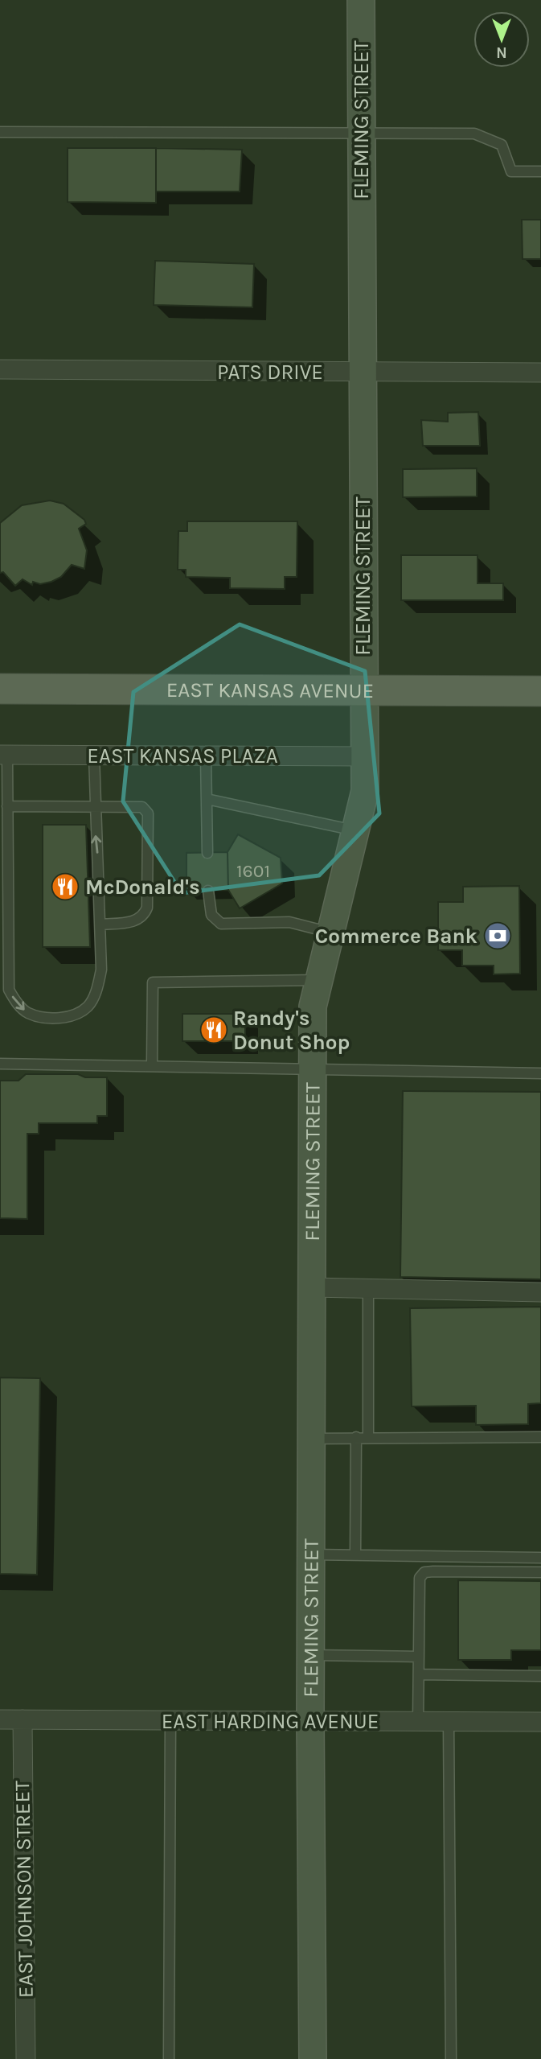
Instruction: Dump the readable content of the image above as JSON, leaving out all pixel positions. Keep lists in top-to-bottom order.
{
  "streets": {
    "main road": ["EAST KANSAS AVENUE"],
    "street": [
      "FLEMING STREET",
      "PATS DRIVE",
      "EAST KANSAS PLAZA",
      "EAST HARDING AVENUE",
      "EAST JOHNSON STREET"
    ]
  },
  "crossings": [
    ["FLEMING STREET", "PATS DRIVE"],
    ["FLEMING STREET", "EAST KANSAS AVENUE"],
    ["FLEMING STREET", "EAST KANSAS PLAZA"],
    ["FLEMING STREET", "EAST HARDING AVENUE"],
    ["EAST HARDING AVENUE", "EAST JOHNSON STREET"]
  ],
  "places": {
    "restaurant": ["McDonald's", "Randy's Donut Shop"],
    "bank": ["Commerce Bank"]
  },
  "house_numbers": ["1601"],
  "north": "bottom"
}
